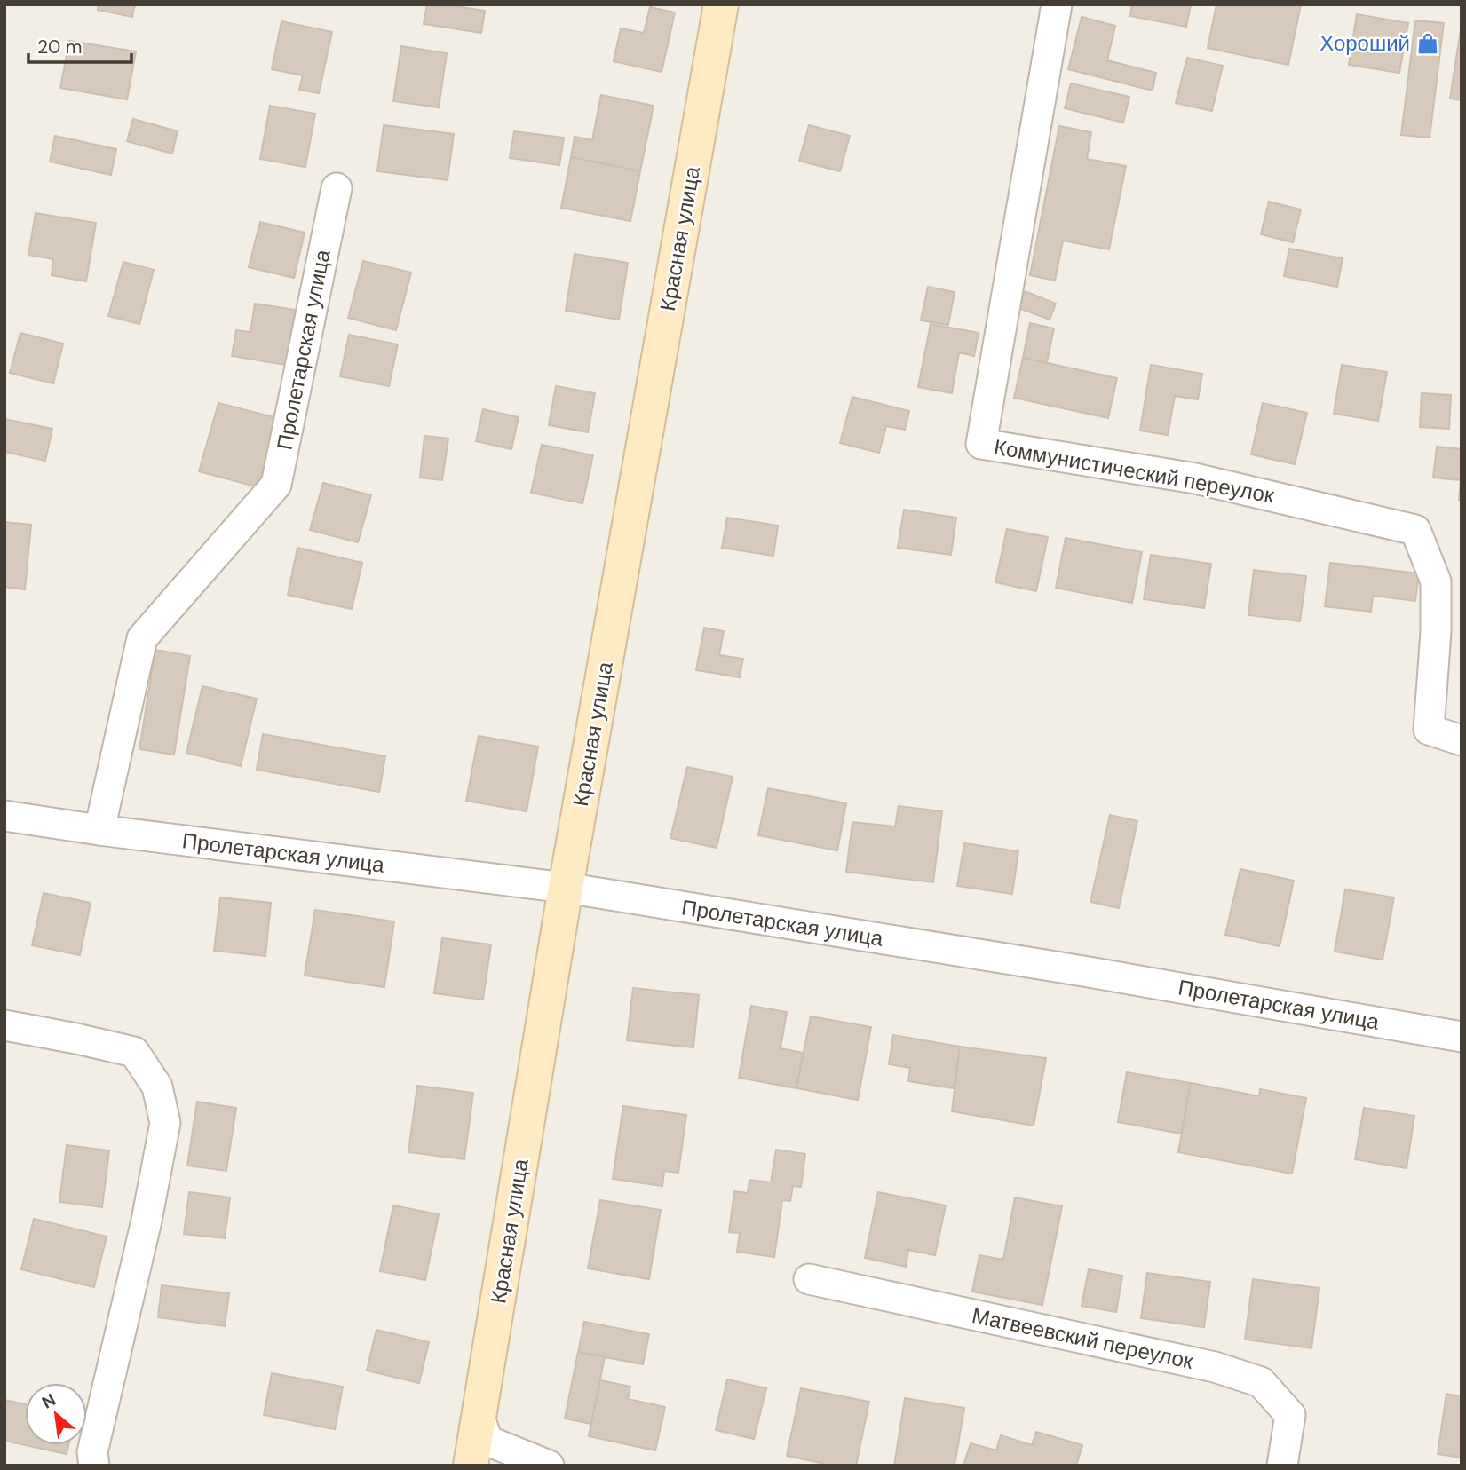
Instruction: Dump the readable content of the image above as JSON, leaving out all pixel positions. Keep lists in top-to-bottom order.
{
  "streets": {
    "street": [
      "Красная улица",
      "Пролетарская улица",
      "Коммунистический переулок",
      "Матвеевский переулок"
    ]
  },
  "crossings": [
    ["Красная улица", "Пролетарская улица"]
  ],
  "places": {
    "shop": ["Хороший"]
  },
  "scale_bar": "20 m",
  "north": "top left"
}
